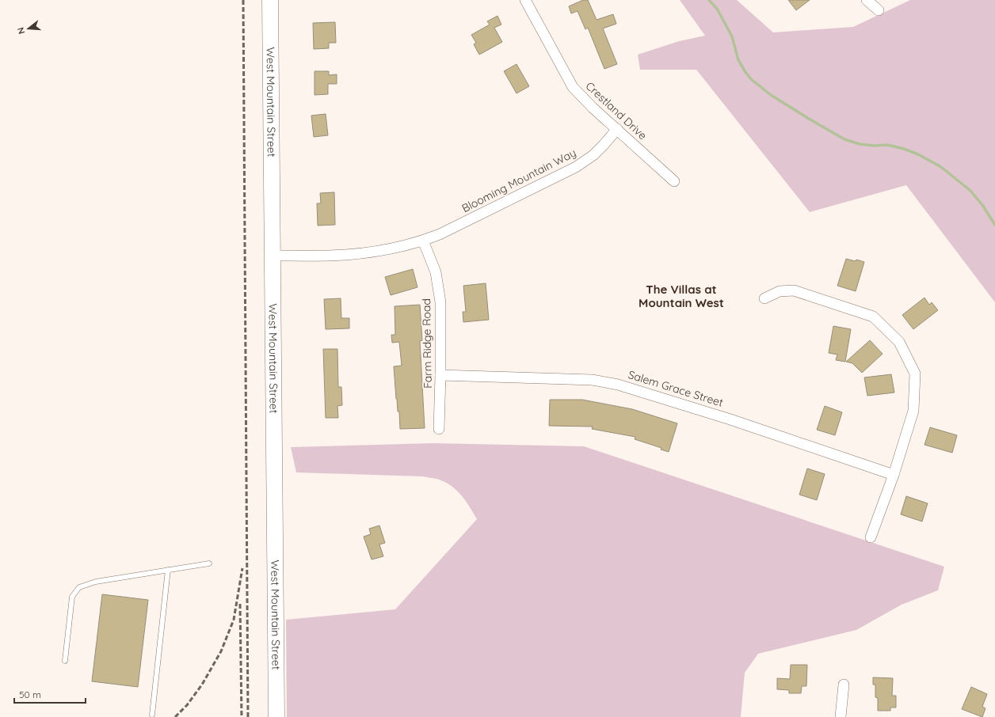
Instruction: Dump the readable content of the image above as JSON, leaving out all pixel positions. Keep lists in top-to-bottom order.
{
  "streets": {
    "main road": ["West Mountain Street"],
    "street": [
      "Crestland Drive",
      "Blooming Mountain Way",
      "Farm Ridge Road",
      "Salem Grace Street"
    ]
  },
  "crossings": [
    ["West Mountain Street", "Blooming Mountain Way"],
    ["Crestland Drive", "Blooming Mountain Way"],
    ["Blooming Mountain Way", "Farm Ridge Road"],
    ["Farm Ridge Road", "Salem Grace Street"]
  ],
  "districts": ["The Villas at Mountain West"],
  "scale_bar": "50 m",
  "north": "left"
}
